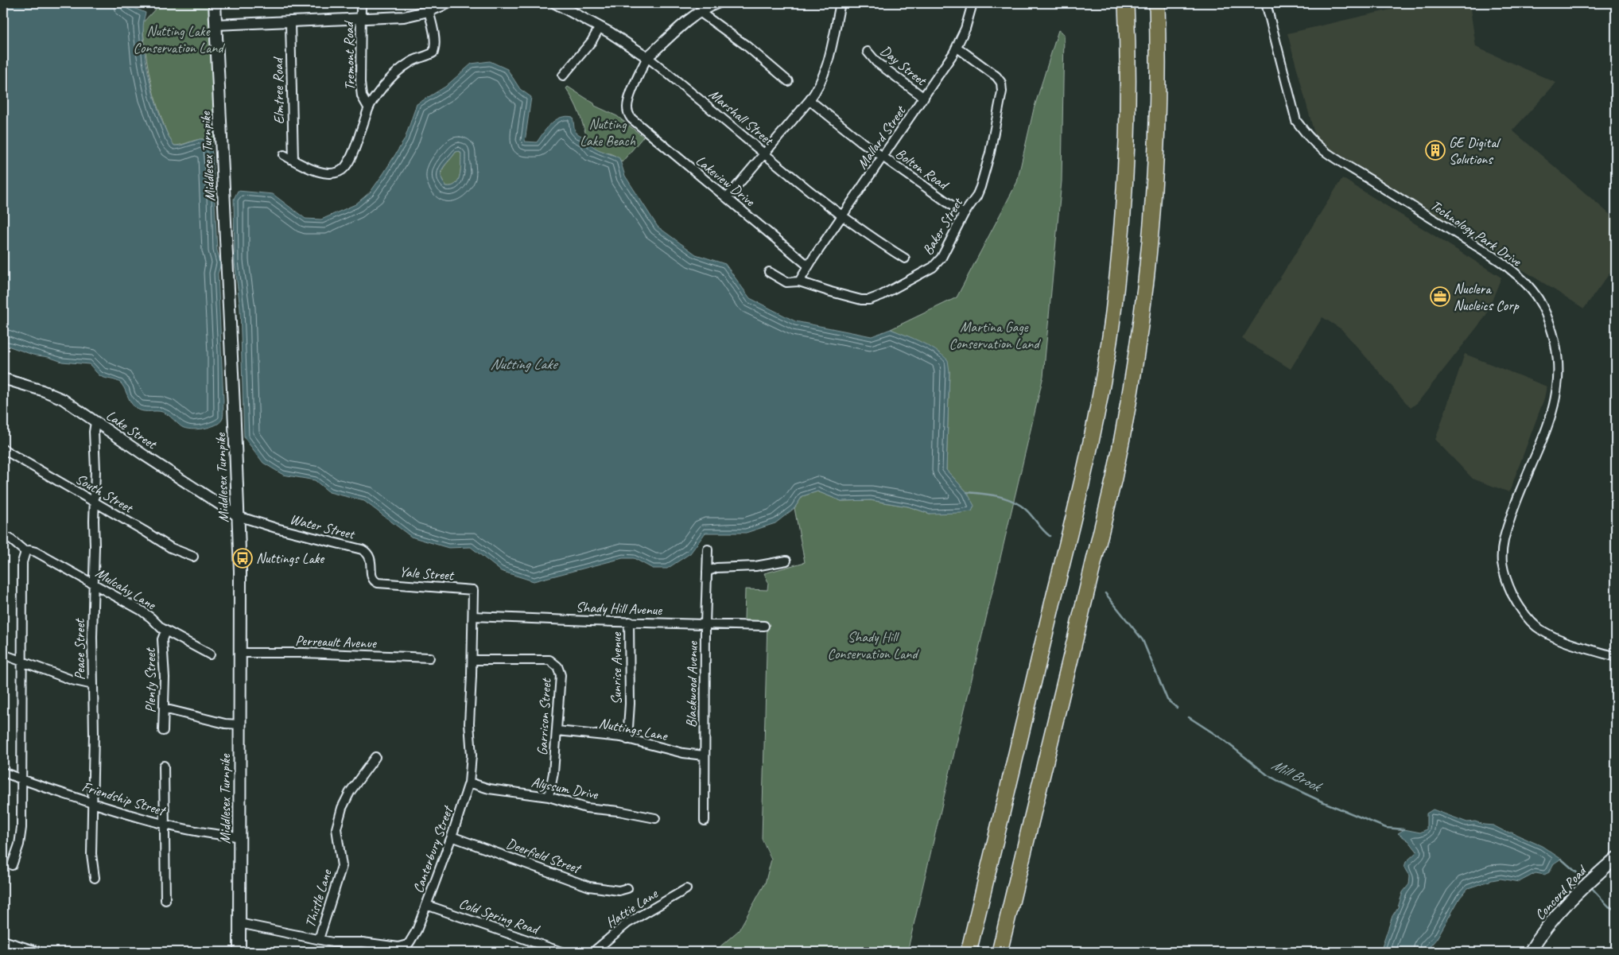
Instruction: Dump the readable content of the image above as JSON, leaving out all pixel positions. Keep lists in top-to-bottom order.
{
  "streets": {
    "main road": ["Middlesex Turnpike", "Concord Road"],
    "street": [
      "Tremont Road",
      "Day Street",
      "Elmtree Road",
      "Marshall Street",
      "Mallard Street",
      "Bolton Road",
      "Lakeview Drive",
      "Baker Street",
      "Technology Park Drive",
      "Lake Street",
      "South Street",
      "Water Street",
      "Yale Street",
      "Mulcahy Lane",
      "Shady Hill Avenue",
      "Perreault Avenue",
      "Peace Street",
      "Sunrise Avenue",
      "Plenty Street",
      "Blackwood Avenue",
      "Garrison Street",
      "Nuttings Lane",
      "Alyssum Drive",
      "Friendship Street",
      "Canterbury Street",
      "Deerfield Street",
      "Thistle Lane",
      "Hattie Lane",
      "Cold Spring Road"
    ]
  },
  "crossings": [
    ["Day Street", "Mallard Street"],
    ["Marshall Street", "Mallard Street"],
    ["Marshall Street", "Lakeview Drive"],
    ["Mallard Street", "Bolton Road"],
    ["Mallard Street", "Lakeview Drive"],
    ["Mallard Street", "Baker Street"],
    ["Middlesex Turnpike", "Lake Street"],
    ["Middlesex Turnpike", "Water Street"],
    ["Middlesex Turnpike", "Perreault Avenue"],
    ["Middlesex Turnpike", "Friendship Street"],
    ["Middlesex Turnpike", "Canterbury Street"],
    ["Bolton Road", "Baker Street"],
    ["Lake Street", "Water Street"],
    ["Lake Street", "Peace Street"],
    ["South Street", "Peace Street"],
    ["Water Street", "Yale Street"],
    ["Yale Street", "Canterbury Street"],
    ["Mulcahy Lane", "Peace Street"],
    ["Mulcahy Lane", "Plenty Street"],
    ["Shady Hill Avenue", "Sunrise Avenue"],
    ["Shady Hill Avenue", "Blackwood Avenue"],
    ["Shady Hill Avenue", "Canterbury Street"],
    ["Peace Street", "Friendship Street"],
    ["Sunrise Avenue", "Nuttings Lane"],
    ["Blackwood Avenue", "Nuttings Lane"],
    ["Garrison Street", "Nuttings Lane"],
    ["Garrison Street", "Alyssum Drive"],
    ["Garrison Street", "Canterbury Street"],
    ["Alyssum Drive", "Canterbury Street"],
    ["Canterbury Street", "Deerfield Street"],
    ["Canterbury Street", "Thistle Lane"],
    ["Canterbury Street", "Cold Spring Road"]
  ],
  "water": ["Nutting Lake", "Mill Brook"],
  "parks": [
    "Nutting Lake Conservation Land",
    "Nutting Lake Beach",
    "Martina Gage Conservation Land",
    "Shady Hill Conservation Land"
  ],
  "places": {
    "building": ["GE Digital Solutions"],
    "office": ["Nuclera Nucleics Corp"],
    "bus stop": ["Nuttings Lake"]
  }
}
